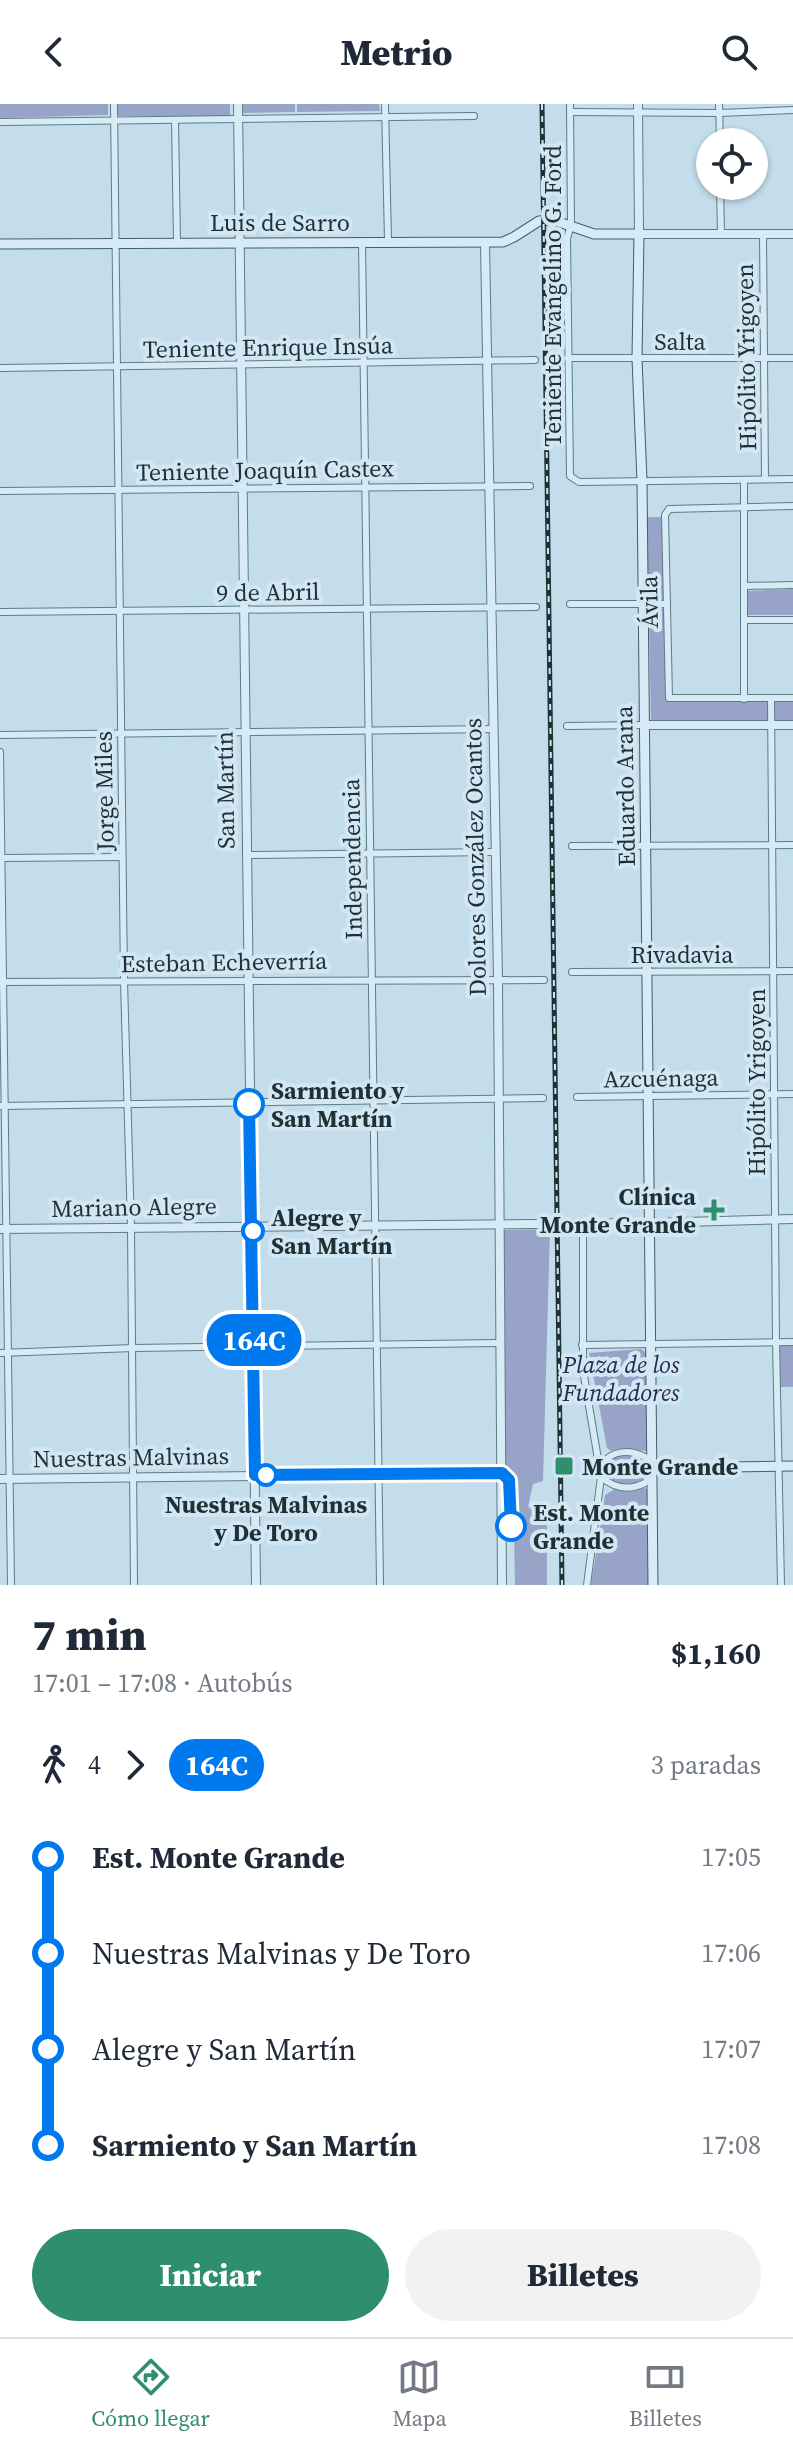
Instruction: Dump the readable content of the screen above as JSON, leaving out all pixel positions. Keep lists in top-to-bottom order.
{
  "streets": {
    "main road": ["Luis de Sarro", "Eduardo Arana"],
    "street": [
      "Teniente Evangelino G. Ford",
      "Salta",
      "Teniente Enrique Insúa",
      "Hipólito Yrigoyen",
      "Teniente Joaquín Castex",
      "9 de Abril",
      "Ávila",
      "San Martín",
      "Jorge Miles",
      "Dolores González Ocantos",
      "Independencia",
      "Rivadavia",
      "Esteban Echeverría",
      "Azcuénaga",
      "Mariano Alegre",
      "Nuestras Malvinas"
    ]
  },
  "crossings": [
    ["Luis de Sarro", "Teniente Evangelino G. Ford"],
    ["Luis de Sarro", "San Martín"],
    ["Luis de Sarro", "Jorge Miles"],
    ["Luis de Sarro", "Dolores González Ocantos"],
    ["Luis de Sarro", "Independencia"],
    ["Teniente Evangelino G. Ford", "Salta"],
    ["Teniente Evangelino G. Ford", "Eduardo Arana"],
    ["Salta", "Hipólito Yrigoyen"],
    ["Salta", "Eduardo Arana"],
    ["Teniente Enrique Insúa", "San Martín"],
    ["Teniente Enrique Insúa", "Jorge Miles"],
    ["Teniente Enrique Insúa", "Dolores González Ocantos"],
    ["Teniente Enrique Insúa", "Independencia"],
    ["Hipólito Yrigoyen", "Ávila"],
    ["Hipólito Yrigoyen", "Rivadavia"],
    ["Hipólito Yrigoyen", "Azcuénaga"],
    ["Hipólito Yrigoyen", "Mariano Alegre"],
    ["Teniente Joaquín Castex", "San Martín"],
    ["Teniente Joaquín Castex", "Jorge Miles"],
    ["Teniente Joaquín Castex", "Dolores González Ocantos"],
    ["Teniente Joaquín Castex", "Independencia"],
    ["9 de Abril", "San Martín"],
    ["9 de Abril", "Jorge Miles"],
    ["9 de Abril", "Dolores González Ocantos"],
    ["9 de Abril", "Independencia"],
    ["Eduardo Arana", "Rivadavia"],
    ["Eduardo Arana", "Azcuénaga"],
    ["Eduardo Arana", "Mariano Alegre"],
    ["San Martín", "Esteban Echeverría"],
    ["San Martín", "Mariano Alegre"],
    ["San Martín", "Nuestras Malvinas"],
    ["Jorge Miles", "Esteban Echeverría"],
    ["Jorge Miles", "Mariano Alegre"],
    ["Jorge Miles", "Nuestras Malvinas"],
    ["Dolores González Ocantos", "Esteban Echeverría"],
    ["Dolores González Ocantos", "Mariano Alegre"],
    ["Dolores González Ocantos", "Nuestras Malvinas"],
    ["Independencia", "Esteban Echeverría"],
    ["Independencia", "Mariano Alegre"],
    ["Independencia", "Nuestras Malvinas"]
  ],
  "parks": ["Plaza de los Fundadores"],
  "places": {
    "other": [
      "Sarmiento y San Martín",
      "Alegre y San Martín",
      "Nuestras Malvinas y De Toro",
      "Est. Monte Grande"
    ],
    "health": ["Clínica Monte Grande"],
    "transit": ["Monte Grande"]
  },
  "lines": ["bus line 164C"],
  "page": {
    "header": "Metrio",
    "on_map": "164C",
    "heading": ["7 min", "17:01 – 17:08 · Autobús", "$1,160"],
    "legs": ["4", "164C", "3 paradas"],
    "list": [
      {
        "name": "Est. Monte Grande",
        "value": "17:05"
      },
      {
        "name": "Nuestras Malvinas y De Toro",
        "value": "17:06"
      },
      {
        "name": "Alegre y San Martín",
        "value": "17:07"
      },
      {
        "name": "Sarmiento y San Martín",
        "value": "17:08"
      }
    ],
    "buttons": ["Iniciar", "Billetes"],
    "tabs": ["Cómo llegar", "Mapa", "Billetes"]
  }
}
